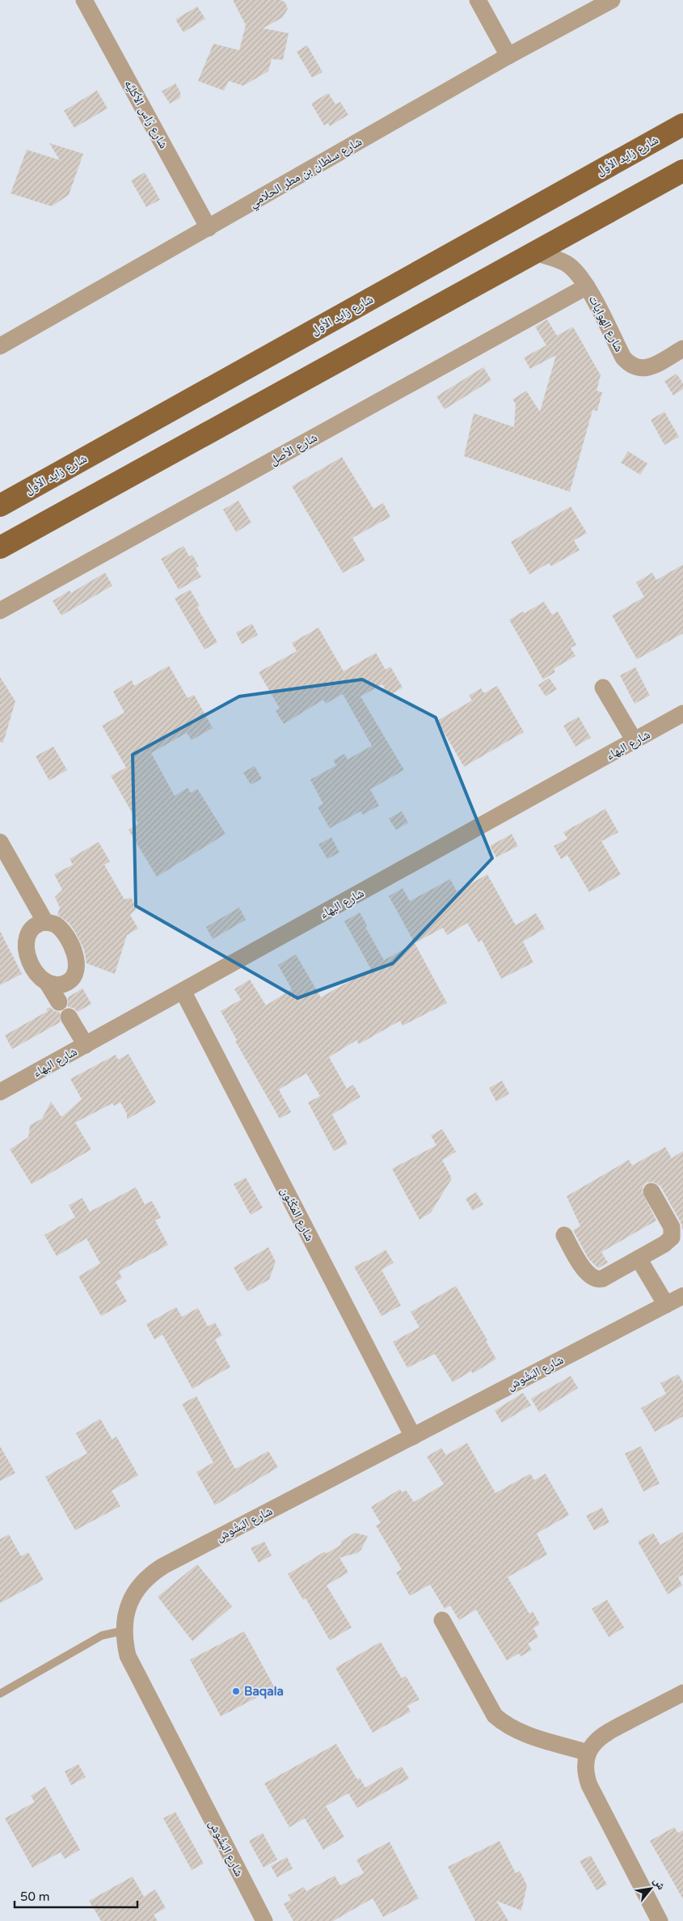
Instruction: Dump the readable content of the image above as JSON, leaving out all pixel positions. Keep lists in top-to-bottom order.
{
  "streets": {
    "main road": ["شارع زايد الأول"],
    "street": [
      "شارع رَاس الأكليَّه",
      "شارع سلطان بن مطر الحلامي",
      "شارع الهوايات",
      "شارع الأصل",
      "شارع البهاء",
      "شارع المَكْنُون",
      "شارع البَشُوش"
    ]
  },
  "crossings": [
    ["شارع رَاس الأكليَّه", "شارع سلطان بن مطر الحلامي"],
    ["شارع الهوايات", "شارع الأصل"],
    ["شارع البهاء", "شارع المَكْنُون"],
    ["شارع المَكْنُون", "شارع البَشُوش"]
  ],
  "places": ["Baqala"],
  "scale_bar": "50 m",
  "north": "top right"
}
